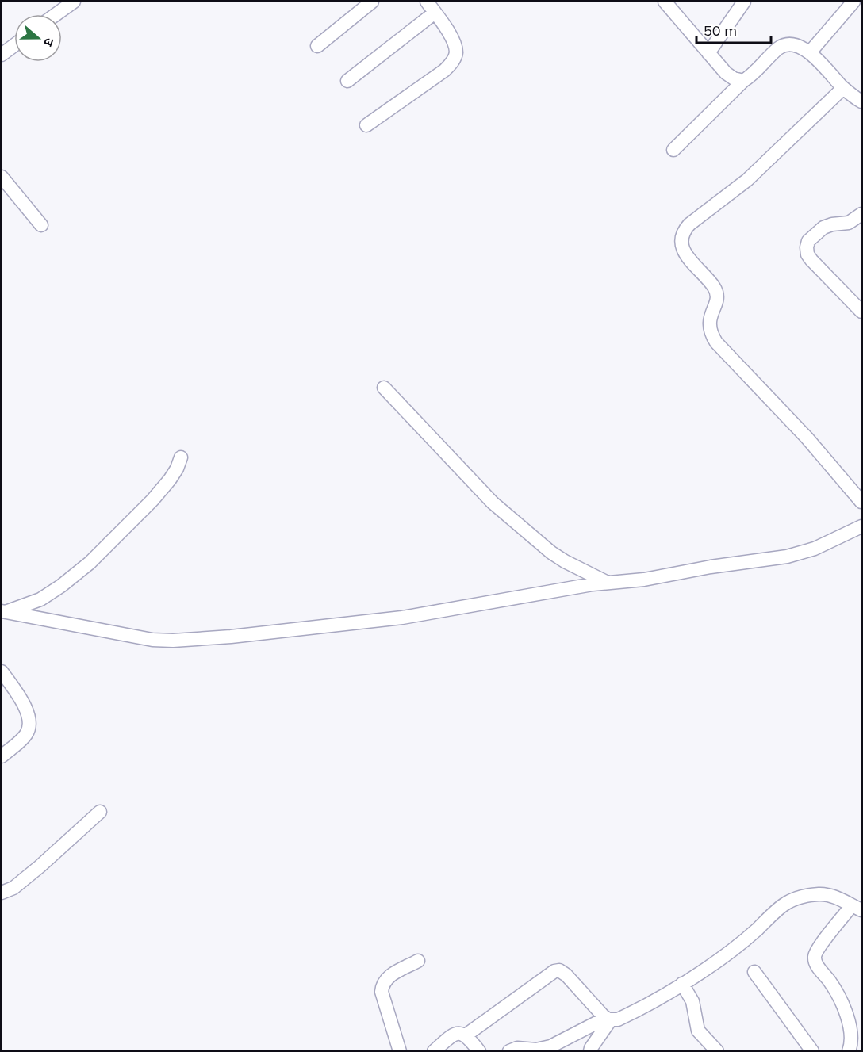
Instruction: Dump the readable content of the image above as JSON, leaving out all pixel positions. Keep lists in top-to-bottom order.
{
  "scale_bar": "50 m",
  "north": "right"
}
